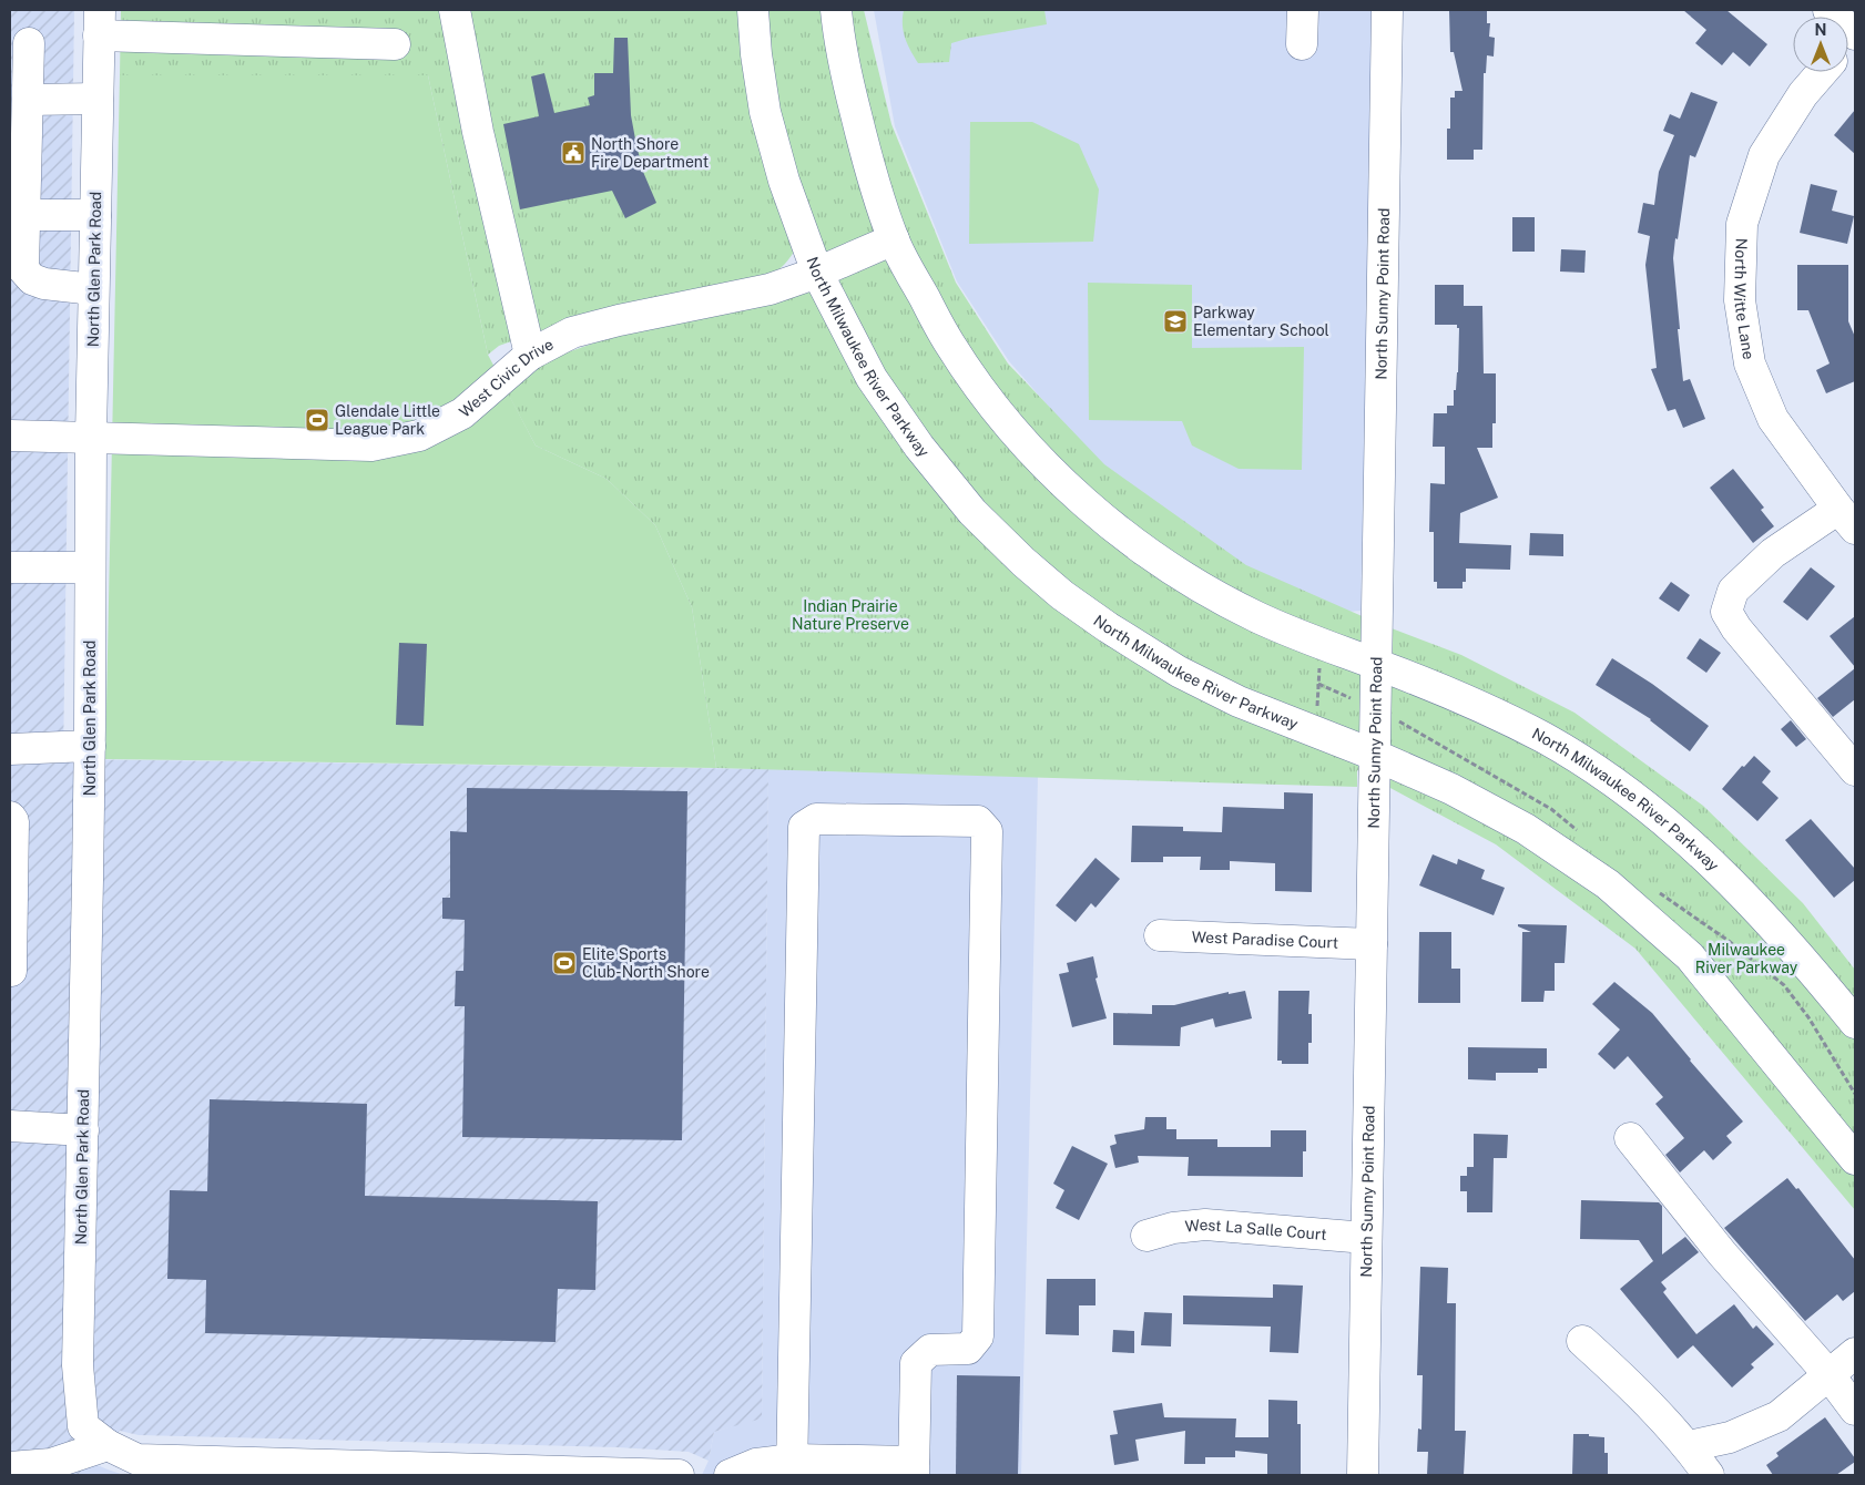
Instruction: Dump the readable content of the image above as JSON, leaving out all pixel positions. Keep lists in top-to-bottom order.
{
  "streets": {
    "street": [
      "North Glen Park Road",
      "North Sunny Point Road",
      "North Witte Lane",
      "North Milwaukee River Parkway",
      "West Civic Drive",
      "West Paradise Court",
      "West La Salle Court"
    ]
  },
  "crossings": [
    ["North Glen Park Road", "West Civic Drive"],
    ["North Sunny Point Road", "North Milwaukee River Parkway"],
    ["North Sunny Point Road", "West Paradise Court"],
    ["North Sunny Point Road", "West La Salle Court"],
    ["North Milwaukee River Parkway", "West Civic Drive"]
  ],
  "parks": ["Indian Prairie Nature Preserve", "Milwaukee River Parkway"],
  "places": {
    "public building": ["North Shore Fire Department"],
    "school or university": ["Parkway Elementary School"],
    "sports": ["Glendale Little League Park", "Elite Sports Club-North Shore"]
  },
  "north": "top"
}
